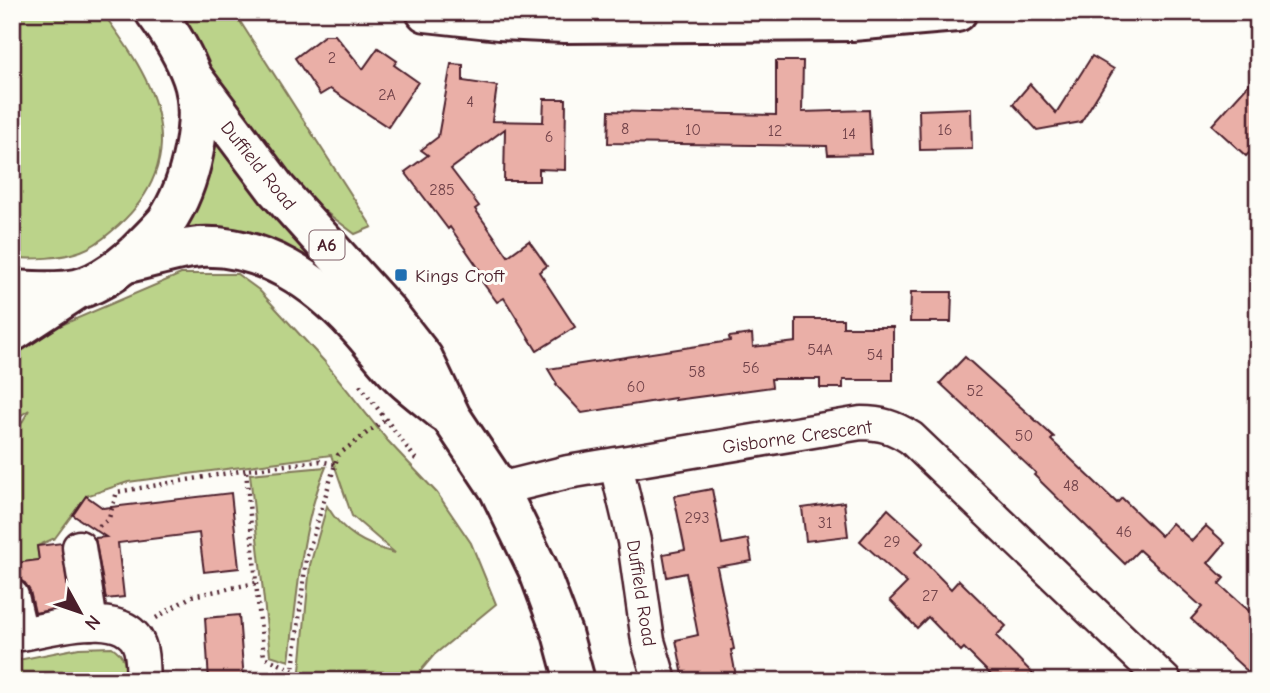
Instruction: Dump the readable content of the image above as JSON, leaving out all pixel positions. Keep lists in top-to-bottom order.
{
  "streets": {
    "main road": ["Duffield Road", "A6"],
    "street": ["Gisborne Crescent"]
  },
  "crossings": [
    ["Duffield Road", "A6"],
    ["Duffield Road", "Gisborne Crescent"]
  ],
  "places": {
    "transit": ["Kings Croft"]
  },
  "house_numbers": [
    "2",
    "2A",
    "4",
    "8",
    "10",
    "16",
    "12",
    "14",
    "6",
    "285",
    "54A",
    "54",
    "56",
    "58",
    "60",
    "52",
    "50",
    "48",
    "293",
    "31",
    "46",
    "29",
    "27"
  ],
  "north": "bottom right"
}
